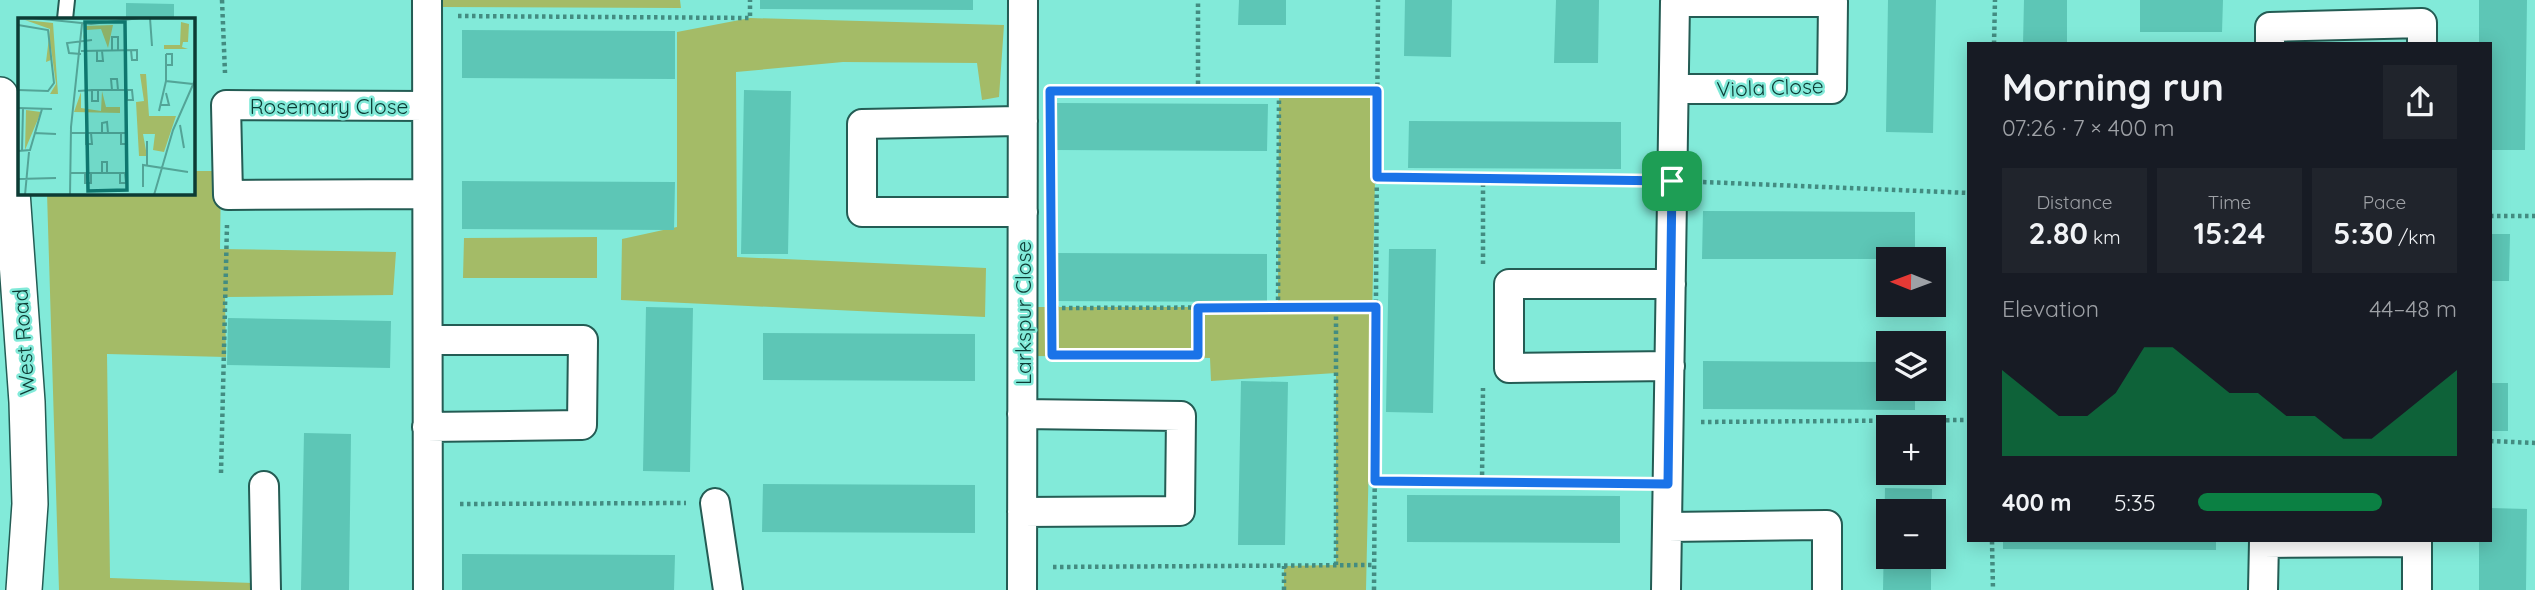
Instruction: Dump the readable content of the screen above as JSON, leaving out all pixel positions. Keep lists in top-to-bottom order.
{
  "streets": {
    "street": [
      "Viola Close",
      "Rosemary Close",
      "Larkspur Close",
      "West Road"
    ]
  },
  "north": "left",
  "page": {
    "heading": ["Morning run", "07:26 · 7 × 400 m"],
    "stats": [
      ["Distance", "2.80 km"],
      ["Time", "15:24"],
      ["Pace", "5:30 /km"]
    ],
    "map_buttons": ["+", "−"],
    "chart": ["Elevation", "44–48 m"],
    "list": [
      {
        "name": "400 m",
        "note": "5:35"
      }
    ]
  }
}
